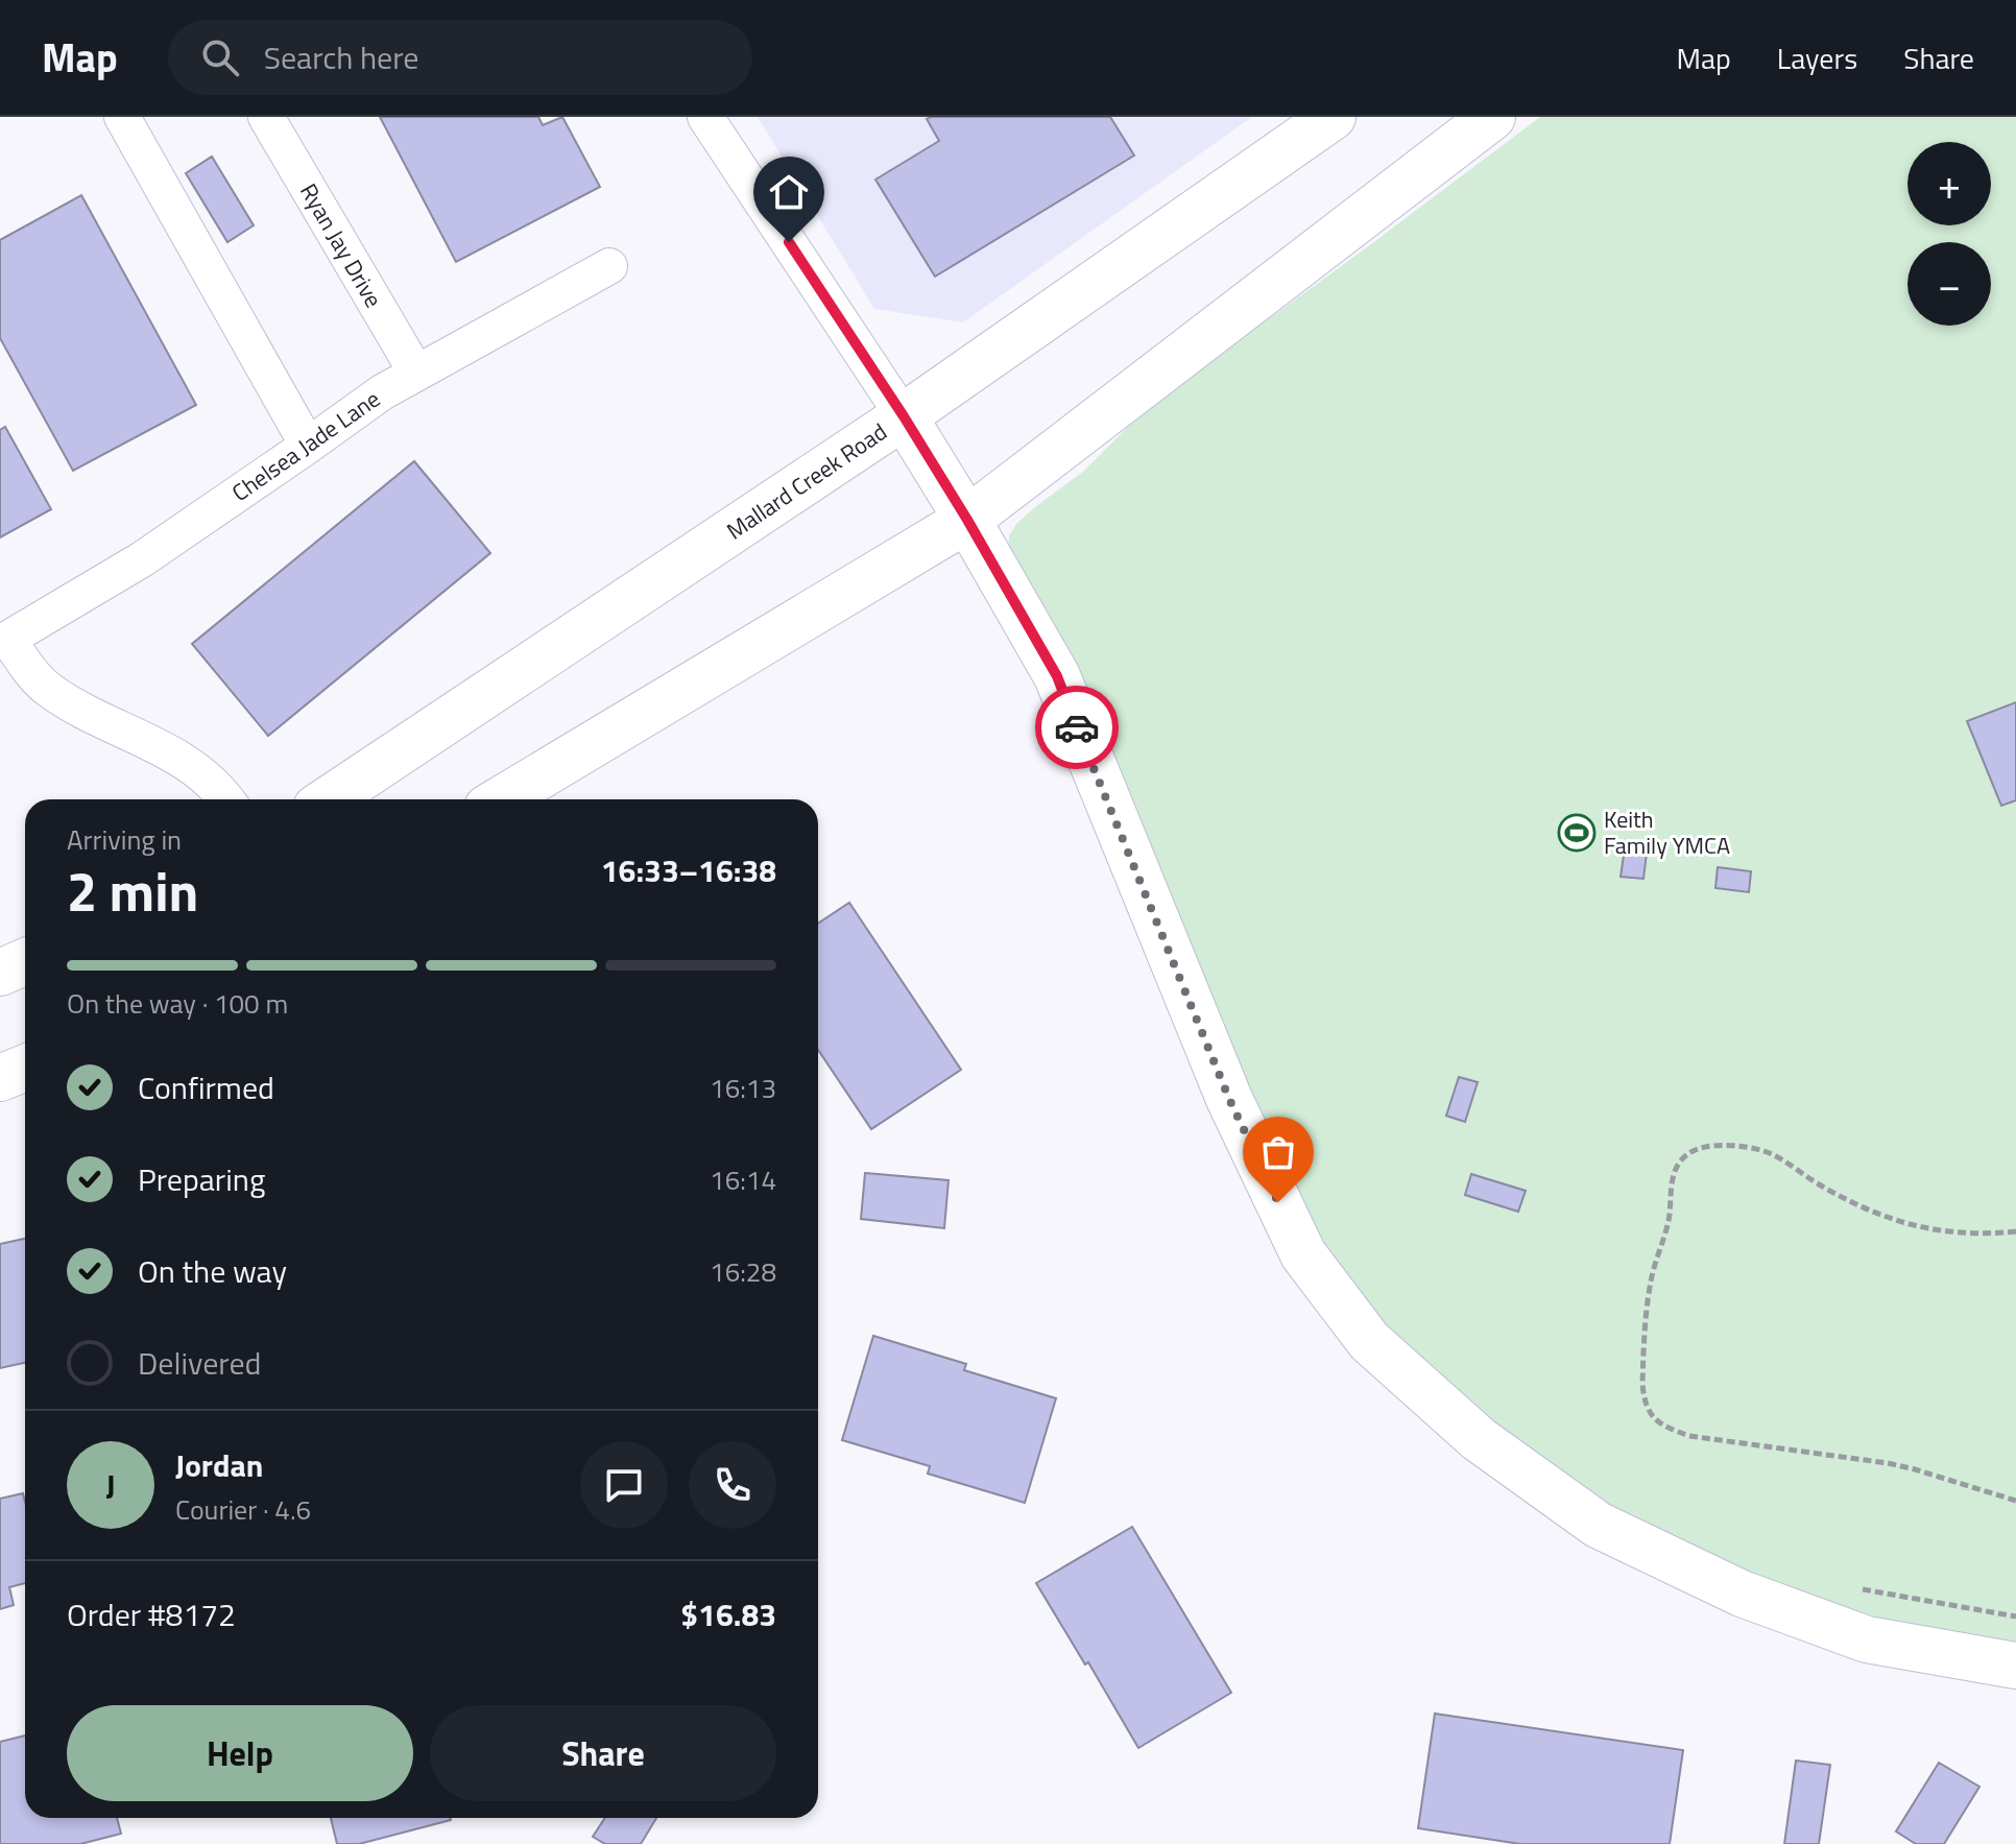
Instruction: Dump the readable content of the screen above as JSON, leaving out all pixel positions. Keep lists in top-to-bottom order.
{
  "streets": {
    "main road": ["Mallard Creek Road"],
    "street": ["Ryan Jay Drive", "Chelsea Jade Lane"]
  },
  "crossings": [
    ["Ryan Jay Drive", "Chelsea Jade Lane"]
  ],
  "places": {
    "sports": ["Keith Family YMCA"]
  },
  "page": {
    "header": "Map",
    "search": "Search here",
    "nav": ["Map", "Layers", "Share"],
    "map_buttons": ["+", "−"],
    "heading": ["2 min", "Arriving in", "16:33–16:38"],
    "panel": [
      "Jordan",
      "Courier · 4.6",
      "Order #8172",
      "$16.83"
    ],
    "bar": "On the way · 100 m",
    "list": [
      ["Confirmed", "16:13"],
      ["Preparing", "16:14"],
      ["On the way", "16:28"],
      "Delivered"
    ],
    "round": "J",
    "buttons": ["Help", "Share"]
  }
}
